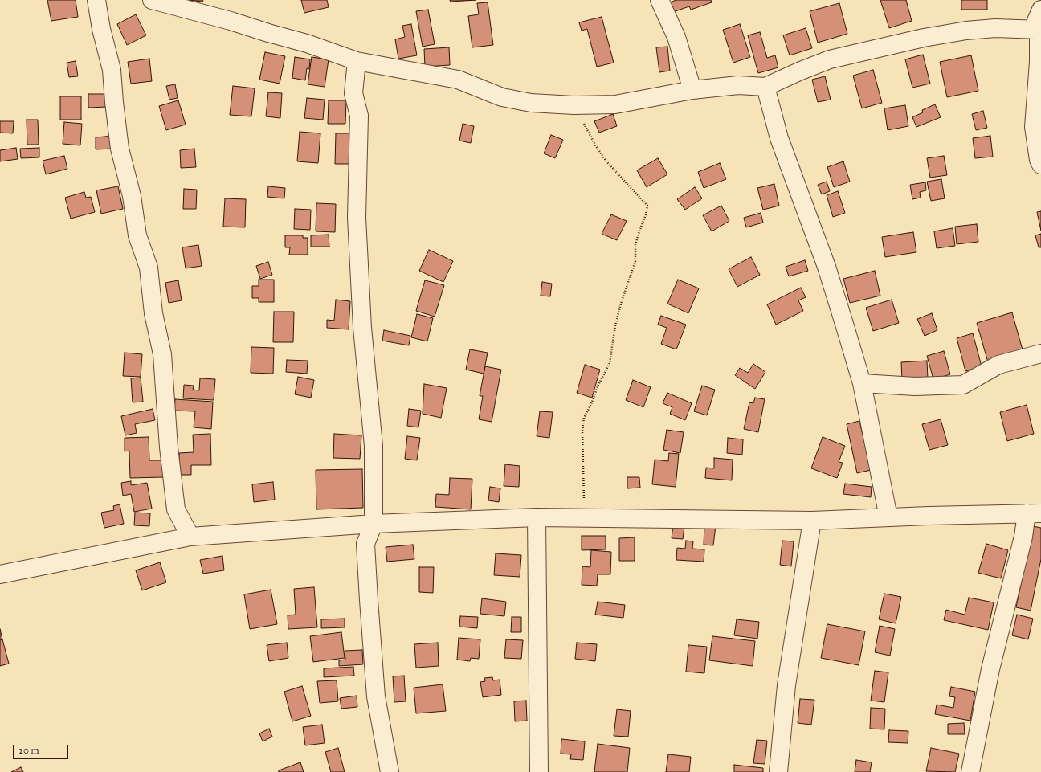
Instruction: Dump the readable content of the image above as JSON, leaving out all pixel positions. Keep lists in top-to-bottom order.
{
  "scale_bar": "20 m"
}
